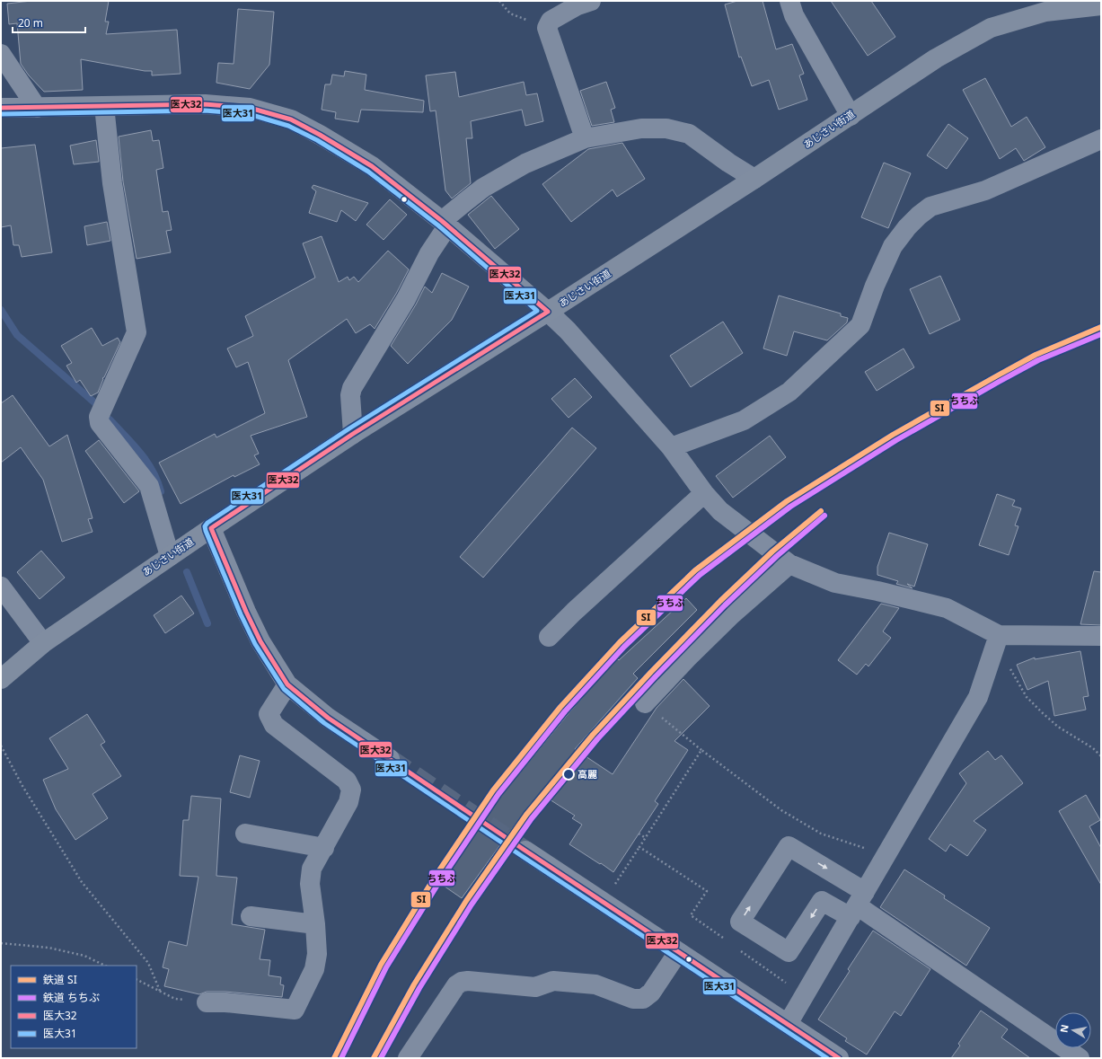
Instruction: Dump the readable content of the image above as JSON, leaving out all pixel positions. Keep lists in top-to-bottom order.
{
  "streets": {
    "highway": ["あじさい街道"]
  },
  "places": ["高麗"],
  "lines": [
    "transit line 医大32",
    "transit line 医大31",
    "rail line SI",
    "rail line ちちぶ"
  ],
  "legend": [
    "鉄道 SI",
    "鉄道 ちちぶ",
    "医大32",
    "医大31"
  ],
  "scale_bar": "20 m",
  "north": "left"
}
